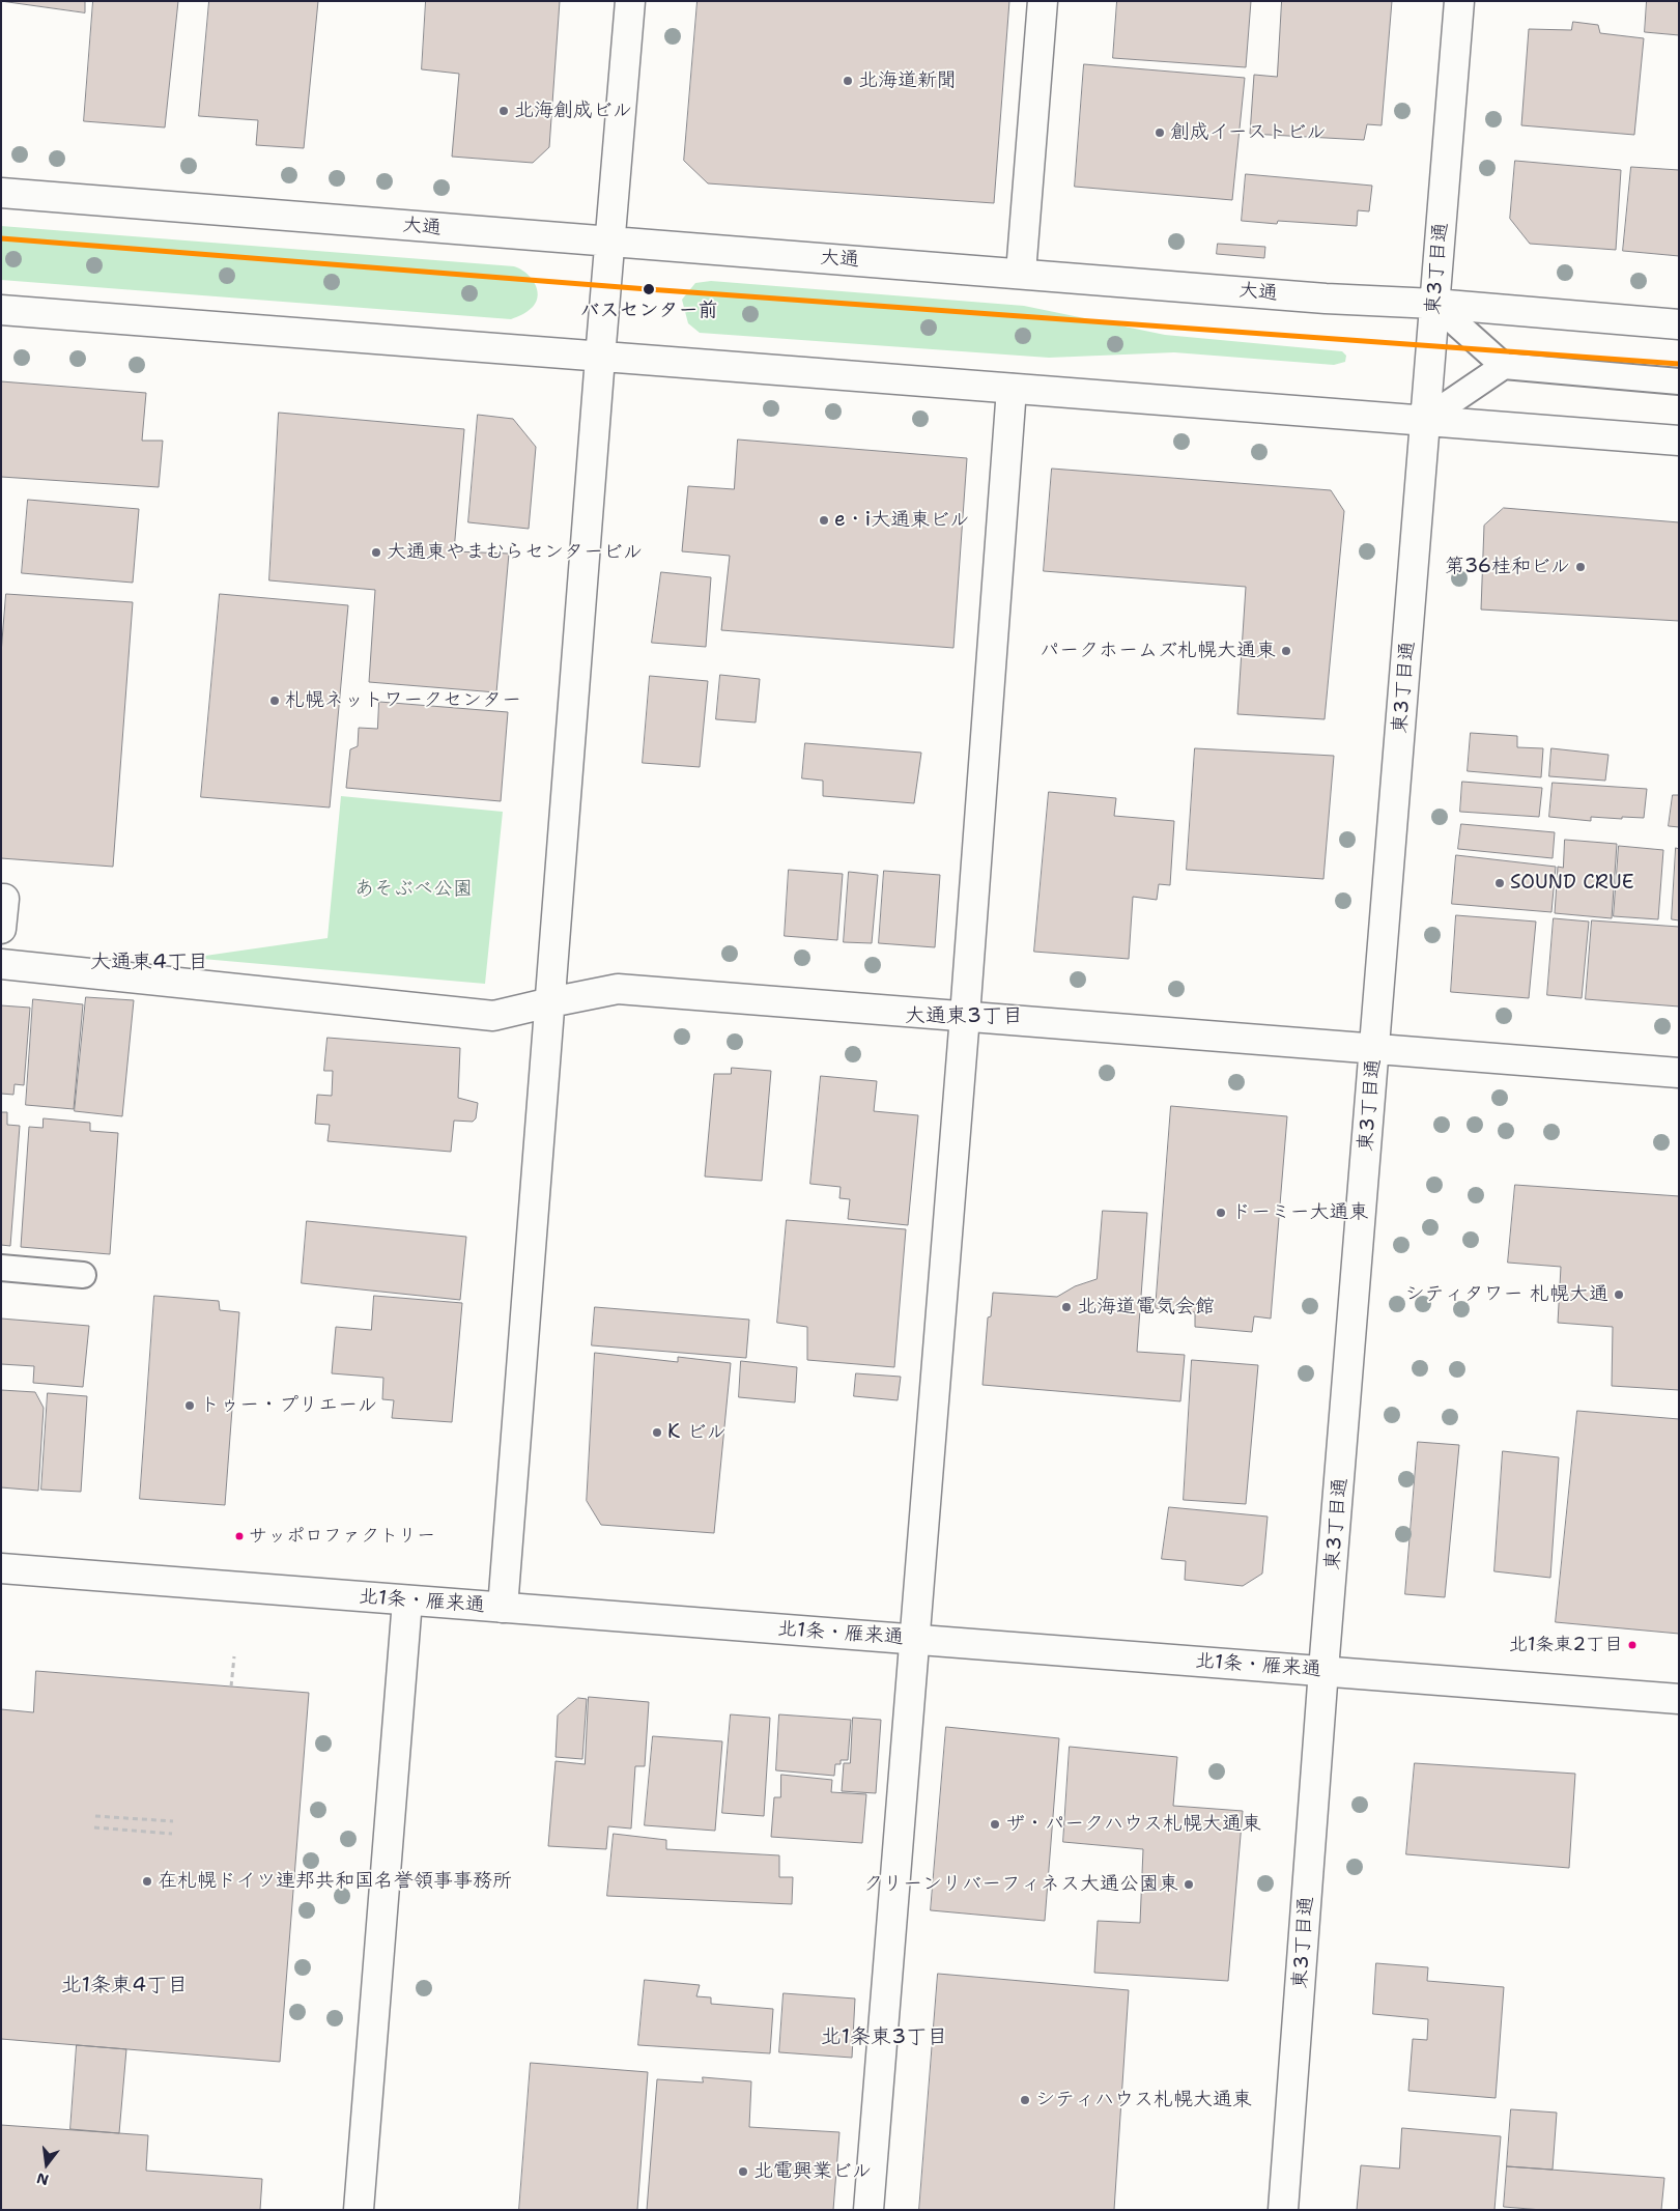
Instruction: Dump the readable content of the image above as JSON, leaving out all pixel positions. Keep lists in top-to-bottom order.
{
  "streets": {
    "main road": ["大通", "東3丁目通", "北1条・雁来通"]
  },
  "crossings": [
    ["大通", "東3丁目通"],
    ["東3丁目通", "北1条・雁来通"]
  ],
  "districts": [
    "大通東4丁目",
    "大通東3丁目",
    "北1条東4丁目",
    "北1条東3丁目"
  ],
  "parks": ["あそぶべ公園"],
  "places": [
    "北海道新聞",
    "北海創成ビル",
    "創成イーストビル",
    "バスセンター前",
    "e・i大通東ビル",
    "大通東やまむらセンタービル",
    "第36桂和ビル",
    "パークホームズ札幌大通東",
    "札幌ネットワークセンター",
    "SOUND CRUE",
    "ドーミー大通東",
    "シティタワー 札幌大通",
    "北海道電気会館",
    "トゥー・プリエール",
    "K ビル",
    "サッポロファクトリー",
    "北1条東2丁目",
    "ザ・パークハウス札幌大通東",
    "在札幌ドイツ連邦共和国名誉領事事務所",
    "クリーンリバーフィネス大通公園東",
    "シティハウス札幌大通東",
    "北電興業ビル"
  ],
  "north": "bottom"
}
